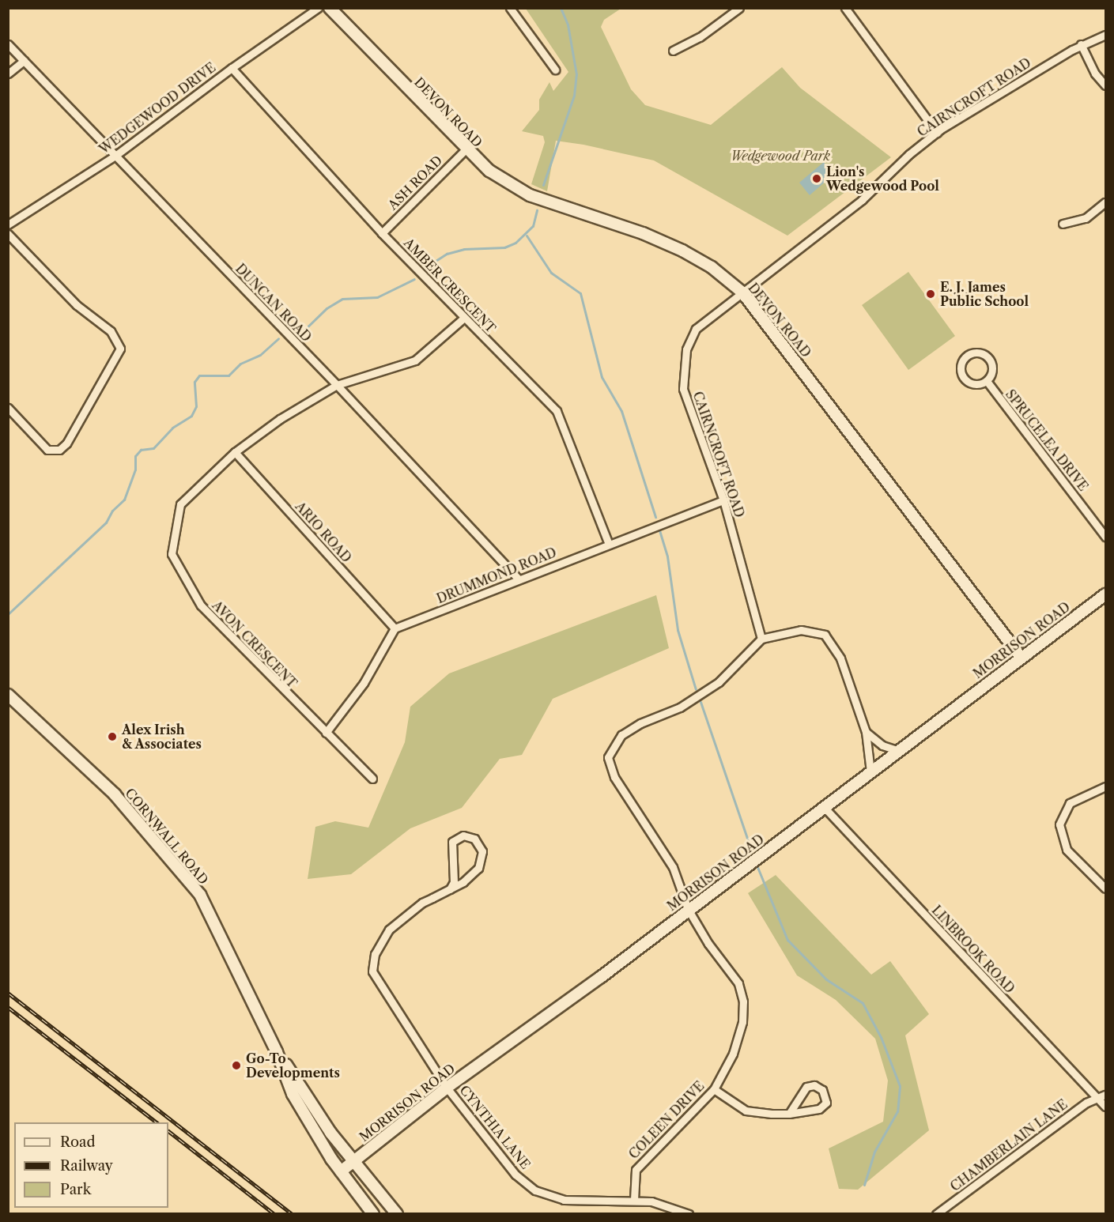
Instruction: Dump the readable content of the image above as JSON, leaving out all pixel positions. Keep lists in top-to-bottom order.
{
  "streets": {
    "street": [
      "CAIRNCROFT ROAD",
      "WEDGEWOOD DRIVE",
      "DEVON ROAD",
      "ASH ROAD",
      "AMBER CRESCENT",
      "DUNCAN ROAD",
      "SPRUCELEA DRIVE",
      "ARIO ROAD",
      "DRUMMOND ROAD",
      "MORRISON ROAD",
      "AVON CRESCENT",
      "CORNWALL ROAD",
      "LINBROOK ROAD",
      "COLEEN DRIVE",
      "CYNTHIA LANE",
      "CHAMBERLAIN LANE"
    ]
  },
  "crossings": [
    ["CAIRNCROFT ROAD", "DEVON ROAD"],
    ["CAIRNCROFT ROAD", "DRUMMOND ROAD"],
    ["CAIRNCROFT ROAD", "COLEEN DRIVE"],
    ["WEDGEWOOD DRIVE", "AMBER CRESCENT"],
    ["WEDGEWOOD DRIVE", "DUNCAN ROAD"],
    ["DEVON ROAD", "ASH ROAD"],
    ["DEVON ROAD", "MORRISON ROAD"],
    ["ASH ROAD", "AMBER CRESCENT"],
    ["AMBER CRESCENT", "DRUMMOND ROAD"],
    ["AMBER CRESCENT", "AVON CRESCENT"],
    ["DUNCAN ROAD", "DRUMMOND ROAD"],
    ["DUNCAN ROAD", "AVON CRESCENT"],
    ["ARIO ROAD", "DRUMMOND ROAD"],
    ["ARIO ROAD", "AVON CRESCENT"],
    ["MORRISON ROAD", "CORNWALL ROAD"],
    ["MORRISON ROAD", "LINBROOK ROAD"],
    ["MORRISON ROAD", "COLEEN DRIVE"],
    ["MORRISON ROAD", "CYNTHIA LANE"],
    ["LINBROOK ROAD", "CHAMBERLAIN LANE"],
    ["COLEEN DRIVE", "CYNTHIA LANE"]
  ],
  "parks": ["Wedgewood Park"],
  "places": [
    "Lion's Wedgewood Pool",
    "E. J. James Public School",
    "Alex Irish & Associates",
    "Go-To Developments"
  ],
  "legend": ["Road", "Railway", "Park"]
}
